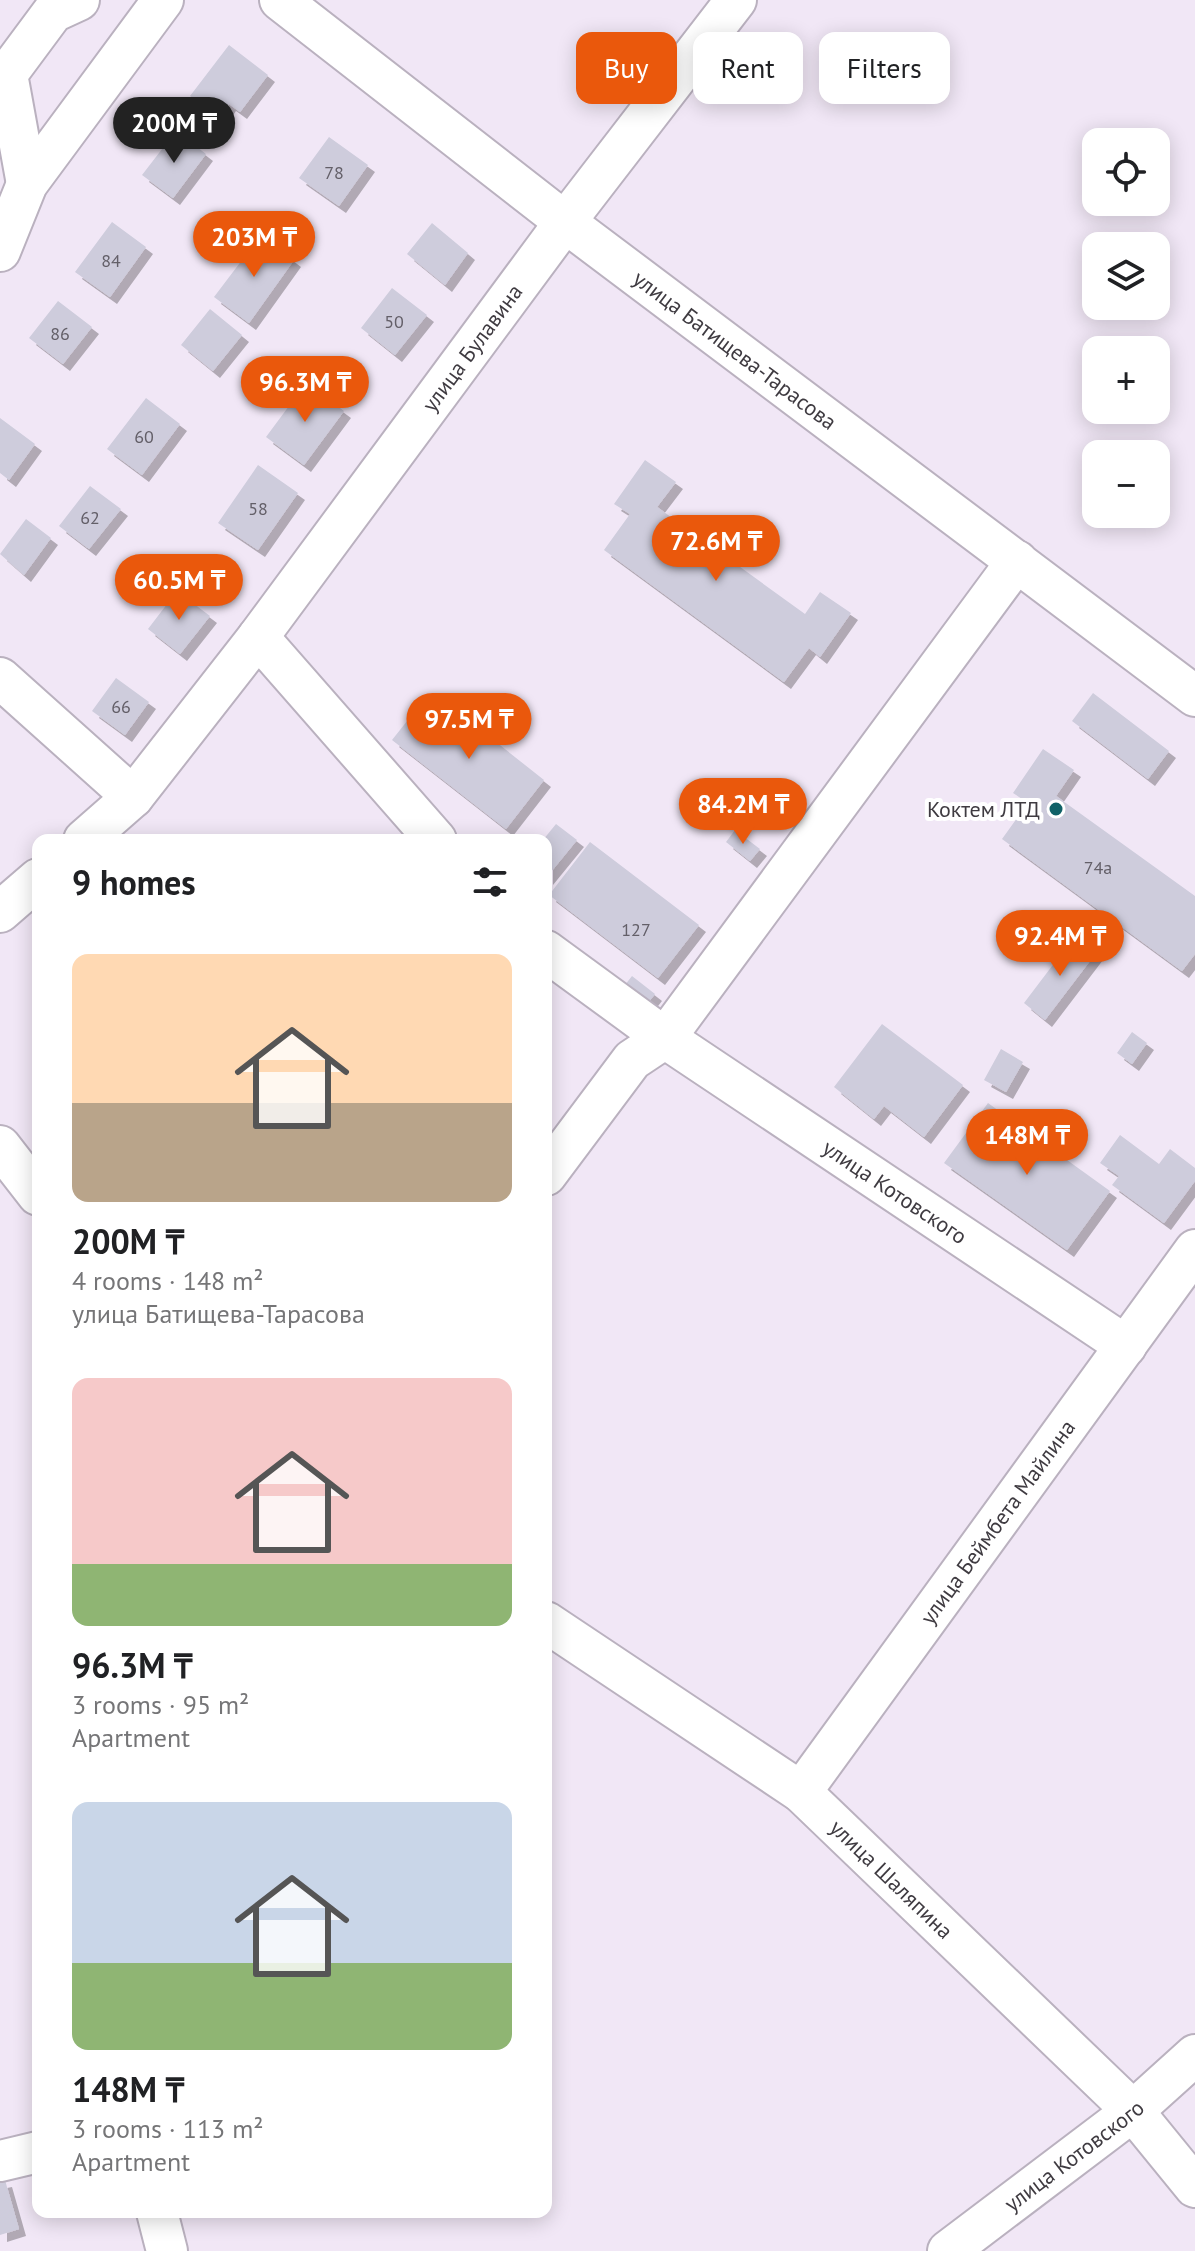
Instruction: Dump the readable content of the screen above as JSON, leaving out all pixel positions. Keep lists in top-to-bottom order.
{
  "streets": {
    "street": [
      "улица Булавина",
      "улица Батищева-Тарасова",
      "улица Котовского",
      "улица Беймбета Майлина",
      "улица Шаляпина"
    ]
  },
  "crossings": [
    ["улица Булавина", "улица Батищева-Тарасова"],
    ["улица Котовского", "улица Беймбета Майлина"],
    ["улица Котовского", "улица Шаляпина"],
    ["улица Беймбета Майлина", "улица Шаляпина"]
  ],
  "places": ["Коктем ЛТД"],
  "house_numbers": [
    "78",
    "84",
    "50",
    "86",
    "60",
    "58",
    "62",
    "66",
    "74а",
    "127"
  ],
  "page": {
    "chip": ["Buy", "Rent", "Filters"],
    "price": [
      "200M ₸",
      "203M ₸",
      "96.3M ₸",
      "72.6M ₸",
      "60.5M ₸",
      "97.5M ₸",
      "84.2M ₸",
      "92.4M ₸",
      "148M ₸"
    ],
    "map_buttons": ["+", "−"],
    "heading": "9 homes",
    "list": [
      {
        "name": "200M ₸",
        "note": "4 rooms · 148 m² · улица Батищева-Тарасова"
      },
      {
        "name": "96.3M ₸",
        "note": "3 rooms · 95 m² · Apartment"
      },
      {
        "name": "148M ₸",
        "note": "3 rooms · 113 m² · Apartment"
      }
    ]
  }
}
